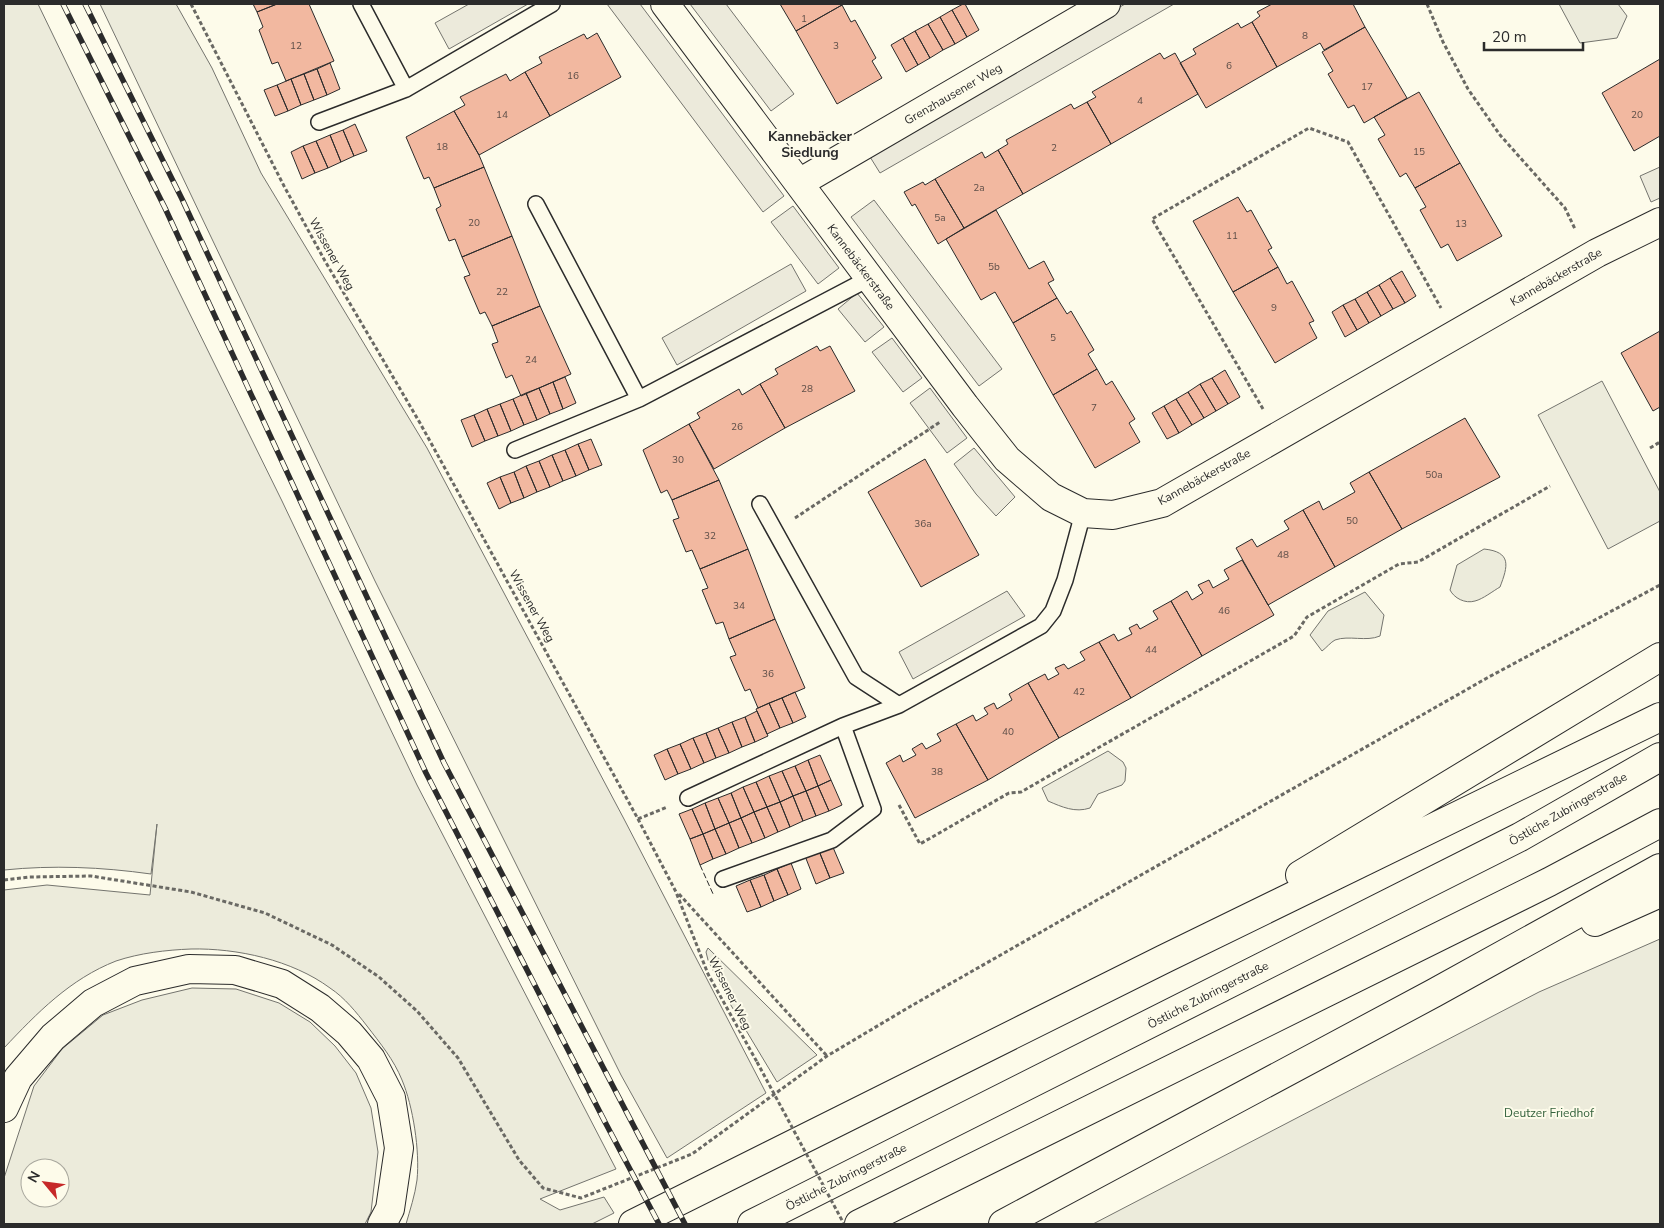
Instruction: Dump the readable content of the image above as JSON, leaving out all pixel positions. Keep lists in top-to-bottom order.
{
  "streets": {
    "main road": ["Grenzhausener Weg", "Kannebäckerstraße", "Östliche Zubringerstraße"],
    "path": ["Wissener Weg"]
  },
  "crossings": [
    ["Grenzhausener Weg", "Kannebäckerstraße"]
  ],
  "districts": ["Kannebäcker Siedlung"],
  "parks": ["Deutzer Friedhof"],
  "house_numbers": [
    "1",
    "8",
    "12",
    "3",
    "6",
    "16",
    "17",
    "4",
    "14",
    "20",
    "18",
    "2",
    "15",
    "2a",
    "5a",
    "20",
    "13",
    "11",
    "5b",
    "22",
    "9",
    "5",
    "24",
    "28",
    "7",
    "26",
    "30",
    "50a",
    "50",
    "36a",
    "32",
    "48",
    "34",
    "46",
    "44",
    "36",
    "42",
    "40",
    "38"
  ],
  "scale_bar": "20 m",
  "north": "top left"
}
